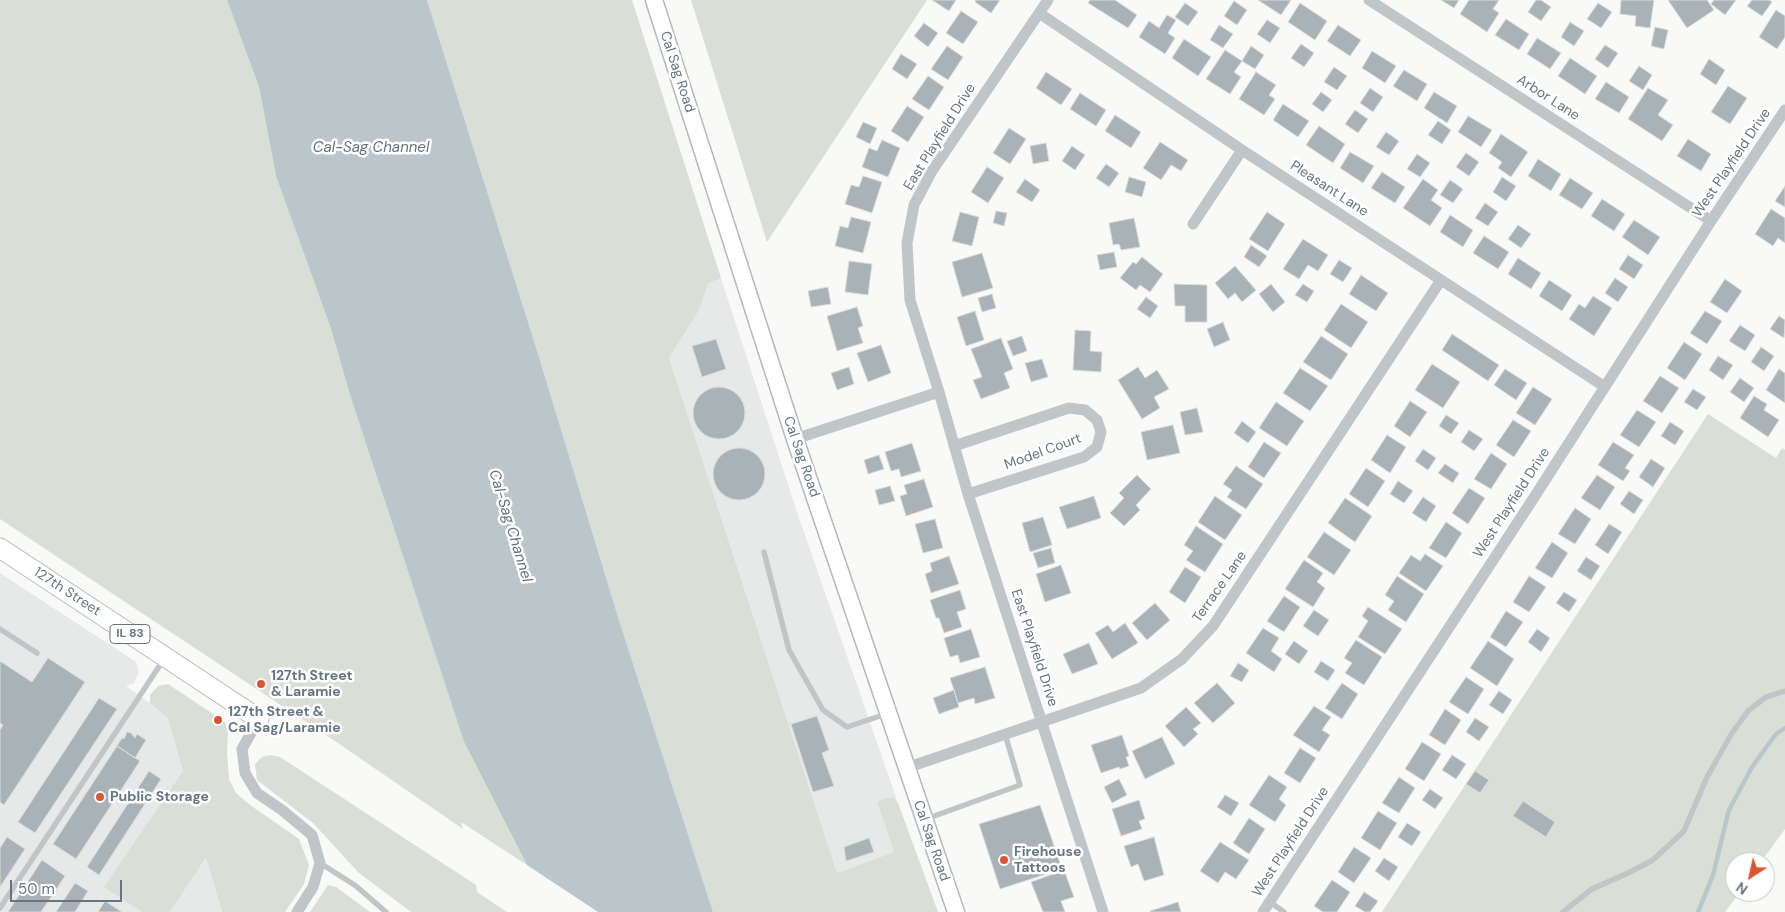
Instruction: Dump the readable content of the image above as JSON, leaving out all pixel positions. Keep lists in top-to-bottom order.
{
  "streets": {
    "main road": ["Cal Sag Road", "127th Street", "IL 83"],
    "street": [
      "Arbor Lane",
      "East Playfield Drive",
      "West Playfield Drive",
      "Pleasant Lane",
      "Model Court",
      "Terrace Lane"
    ]
  },
  "crossings": [
    ["Cal Sag Road", "Terrace Lane"],
    ["Arbor Lane", "West Playfield Drive"],
    ["East Playfield Drive", "Pleasant Lane"],
    ["East Playfield Drive", "Model Court"],
    ["East Playfield Drive", "Terrace Lane"],
    ["West Playfield Drive", "Pleasant Lane"],
    ["Pleasant Lane", "Terrace Lane"]
  ],
  "water": ["Cal-Sag Channel"],
  "places": [
    "127th Street & Laramie",
    "127th Street & Cal Sag/Laramie",
    "Public Storage",
    "Firehouse Tattoos"
  ],
  "scale_bar": "50 m",
  "north": "bottom left"
}
